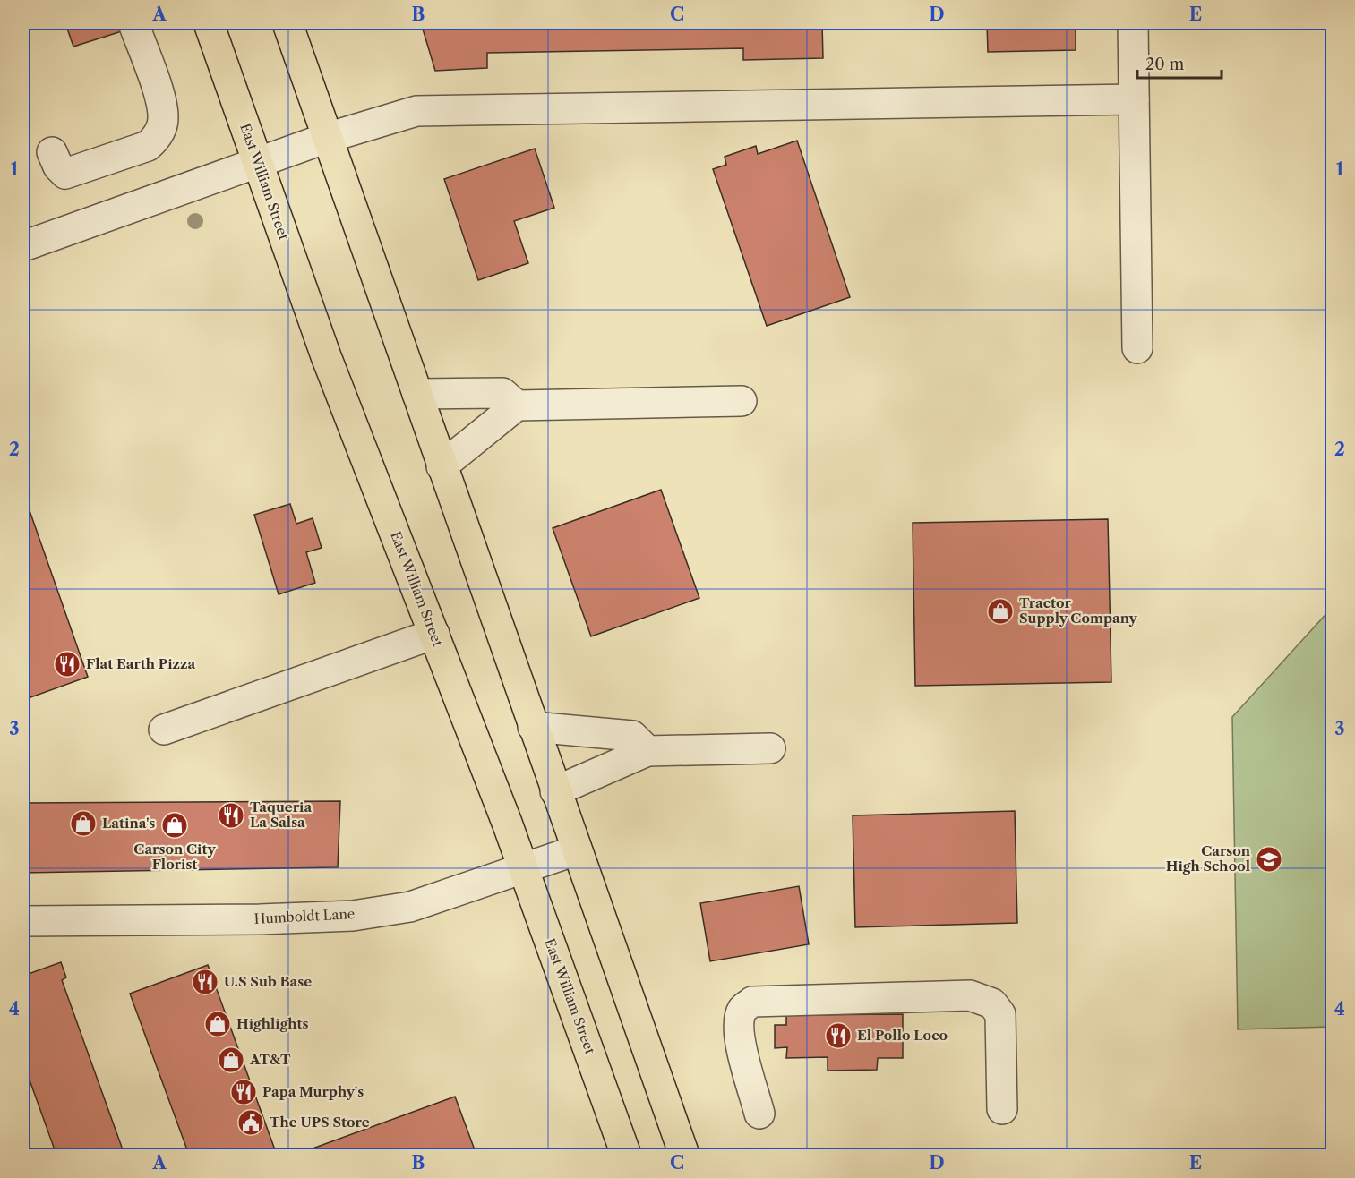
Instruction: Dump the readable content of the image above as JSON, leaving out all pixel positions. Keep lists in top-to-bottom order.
{
  "streets": {
    "main road": ["East William Street"],
    "street": ["Humboldt Lane"]
  },
  "crossings": [
    ["East William Street", "Humboldt Lane"]
  ],
  "places": {
    "shop": [
      "Tractor Supply Company",
      "Latina's",
      "Carson City Florist",
      "Highlights",
      "AT&T"
    ],
    "restaurant": [
      "Flat Earth Pizza",
      "Taqueria La Salsa",
      "U.S Sub Base",
      "El Pollo Loco",
      "Papa Murphy's"
    ],
    "school or university": ["Carson High School"],
    "public building": ["The UPS Store"]
  },
  "scale_bar": "20 m",
  "grid": {
    "columns": [
      "A",
      "B",
      "C",
      "D",
      "E"
    ],
    "rows": [
      "1",
      "2",
      "3",
      "4"
    ]
  }
}
